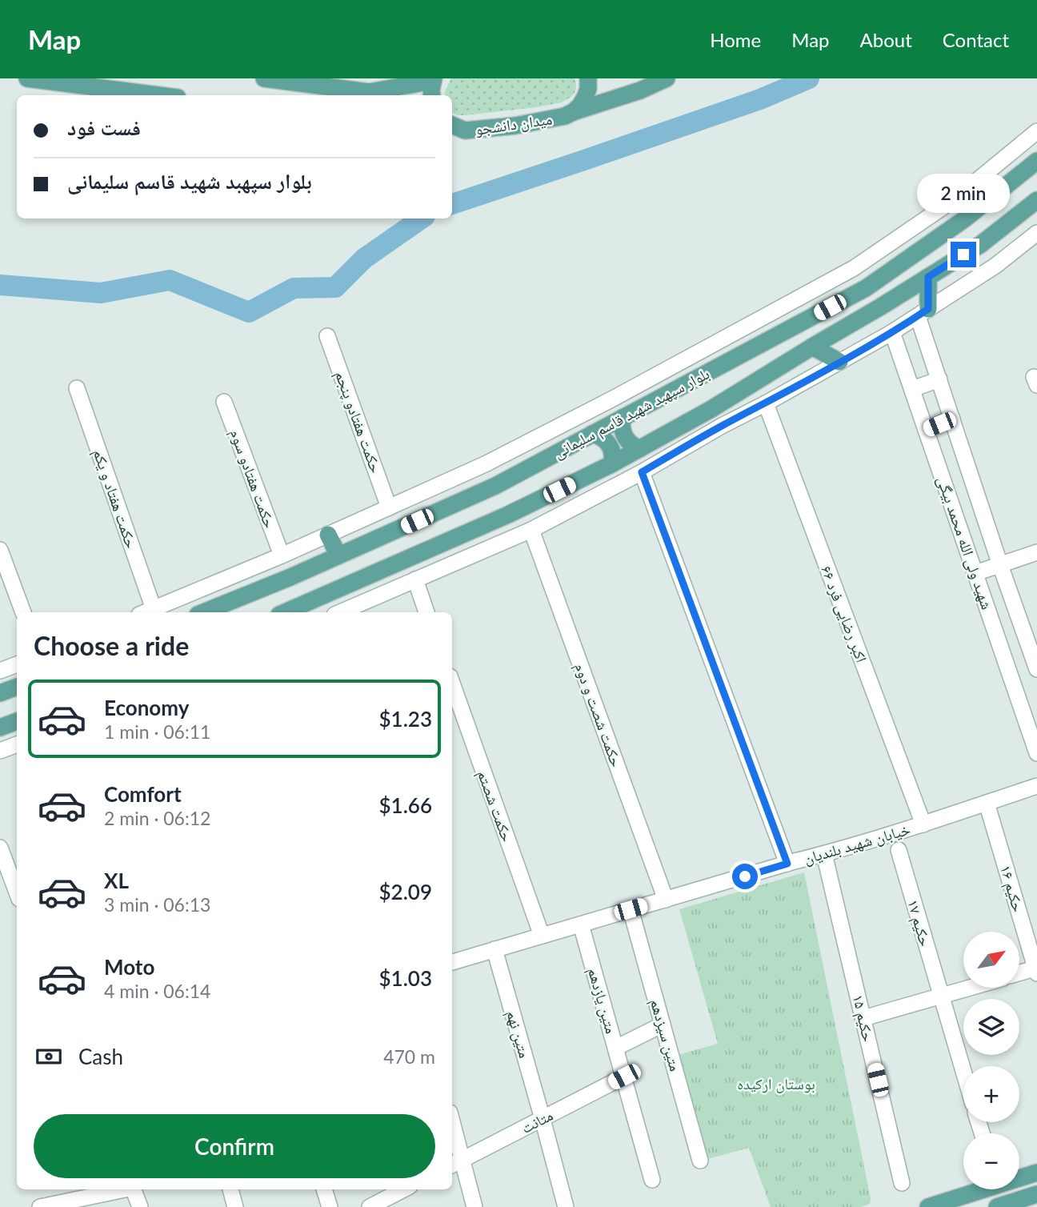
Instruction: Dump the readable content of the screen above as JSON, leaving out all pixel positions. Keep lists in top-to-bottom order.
{
  "streets": {
    "main road": ["میدان دانشجو", "بلوار سپهبد شهید قاسم سلیمانی"],
    "street": [
      "حکمت هفتادو پنجم",
      "حکمت هفتادو سوم",
      "حکمت هفتاد و یکم",
      "شهید ولی الله محمد بیگی",
      "۶۶ اکبر رضایی فرد",
      "حکمت شصت و دوم",
      "حکمت شصتم",
      "خیابان شهید بلندیان",
      "حکیم ۱۶",
      "حکیم ۱۷",
      "متین یازدهم",
      "حکیم ۱۵",
      "متین نهم",
      "متین سیزدهم",
      "متانت"
    ]
  },
  "crossings": [
    ["۶۶ اکبر رضایی فرد", "خیابان شهید بلندیان"],
    ["حکمت شصت و دوم", "خیابان شهید بلندیان"],
    ["حکمت شصتم", "خیابان شهید بلندیان"],
    ["خیابان شهید بلندیان", "حکیم ۱۶"],
    ["خیابان شهید بلندیان", "متین یازدهم"],
    ["خیابان شهید بلندیان", "حکیم ۱۵"],
    ["خیابان شهید بلندیان", "متین نهم"],
    ["خیابان شهید بلندیان", "متین سیزدهم"],
    ["متین یازدهم", "متانت"],
    ["متین نهم", "متانت"]
  ],
  "parks": ["بوستان ارکیده"],
  "north": "top right",
  "page": {
    "header": "Map",
    "nav": [
      "Home",
      "Map",
      "About",
      "Contact"
    ],
    "banner": ["فست فود", "بلوار سپهبد شهید قاسم سلیمانی"],
    "bubble": "2 min",
    "heading": "Choose a ride",
    "list": [
      {
        "name": "Economy",
        "note": "1 min · 06:11",
        "value": "$1.23"
      },
      {
        "name": "Comfort",
        "note": "2 min · 06:12",
        "value": "$1.66"
      },
      {
        "name": "XL",
        "note": "3 min · 06:13",
        "value": "$2.09"
      },
      {
        "name": "Moto",
        "note": "4 min · 06:14",
        "value": "$1.03"
      }
    ],
    "map_buttons": ["+", "−"],
    "pay": ["Cash", "470 m"],
    "buttons": "Confirm"
  }
}
